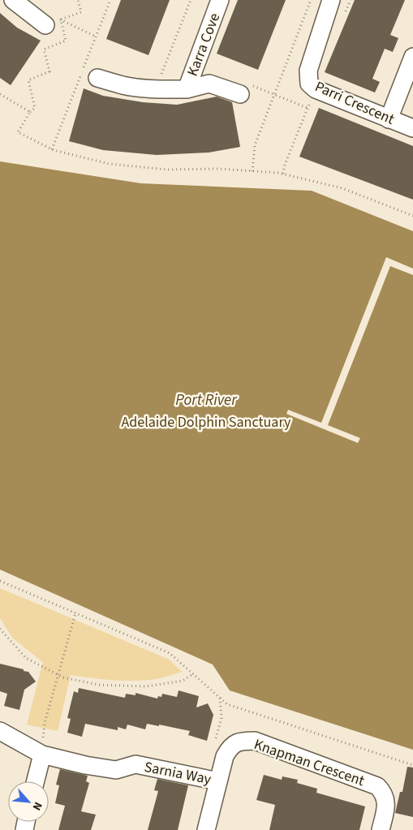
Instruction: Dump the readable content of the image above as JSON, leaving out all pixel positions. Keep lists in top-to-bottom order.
{
  "streets": {
    "street": [
      "Karra Cove",
      "Parri Crescent",
      "Knapman Crescent",
      "Sarnia Way"
    ]
  },
  "crossings": [
    ["Knapman Crescent", "Sarnia Way"]
  ],
  "water": ["Port River"],
  "parks": ["Adelaide Dolphin Sanctuary"],
  "north": "bottom right"
}
